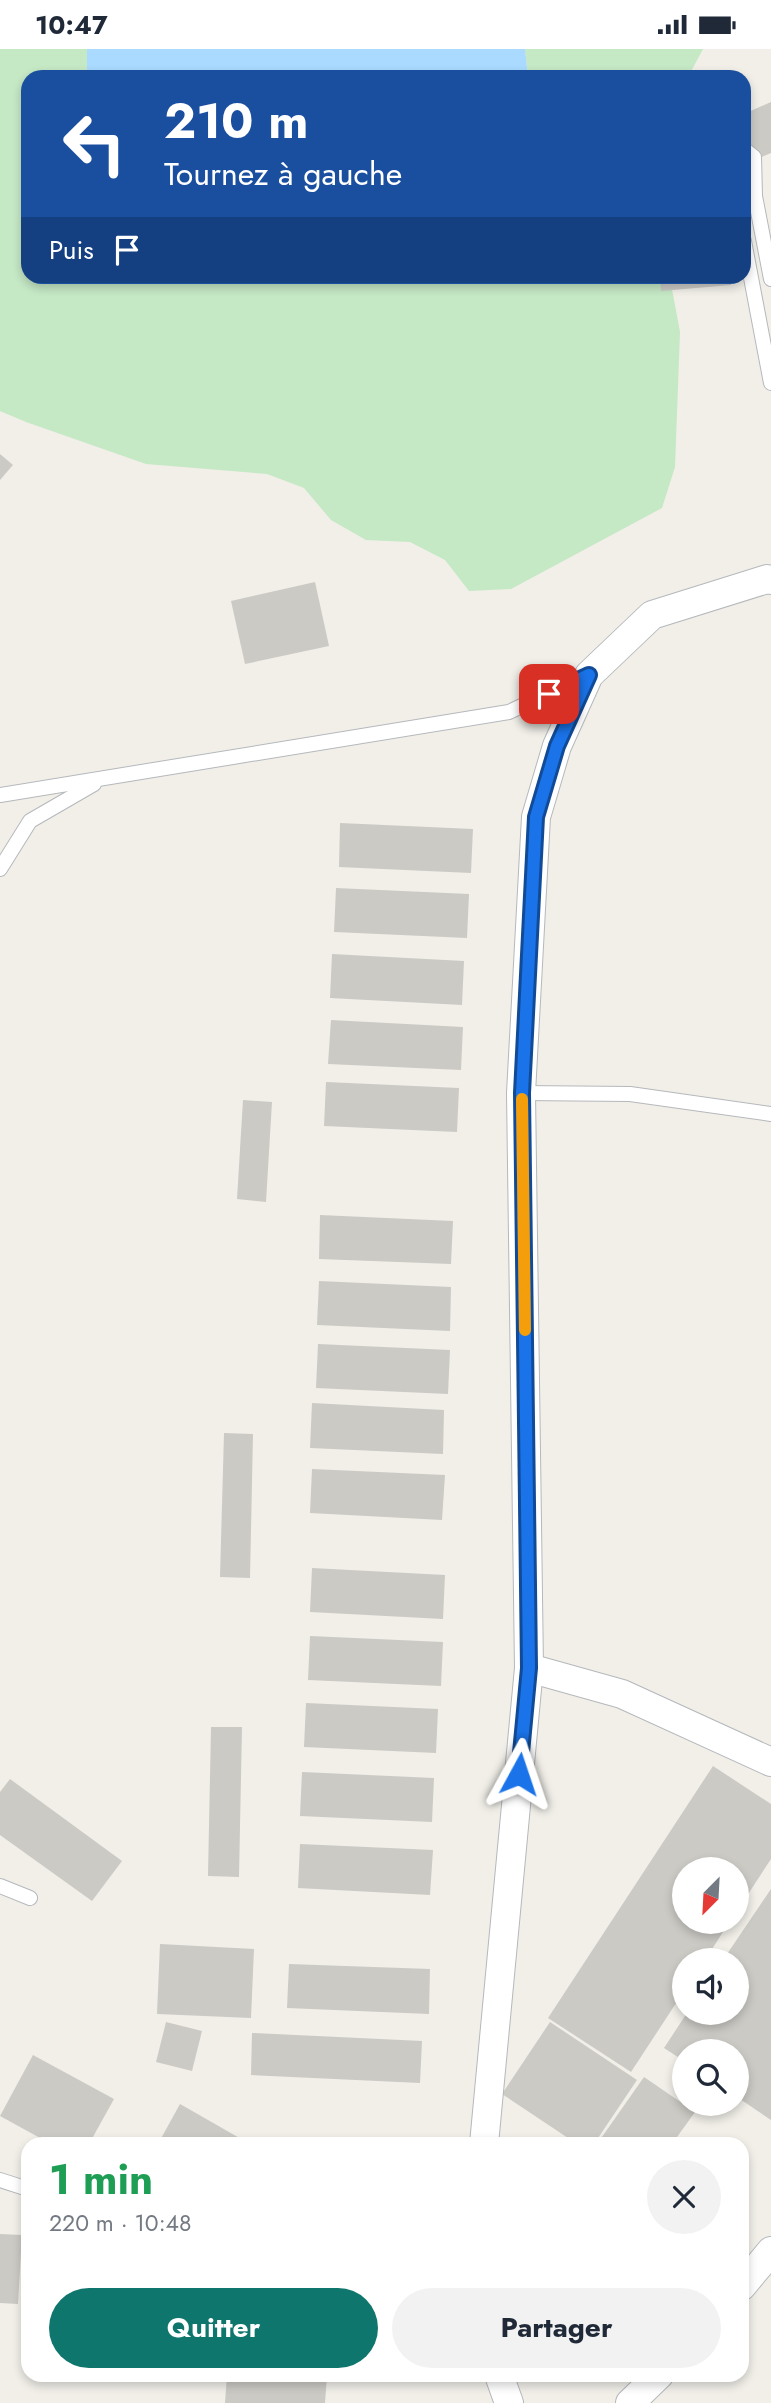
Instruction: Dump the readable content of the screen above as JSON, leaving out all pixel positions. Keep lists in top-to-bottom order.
{
  "north": "bottom left",
  "page": {
    "status": "10:47",
    "turn": ["210 m", "Tournez à gauche"],
    "then": "Puis",
    "heading": ["1 min", "220 m · 10:48"],
    "buttons": ["Quitter", "Partager"]
  }
}
